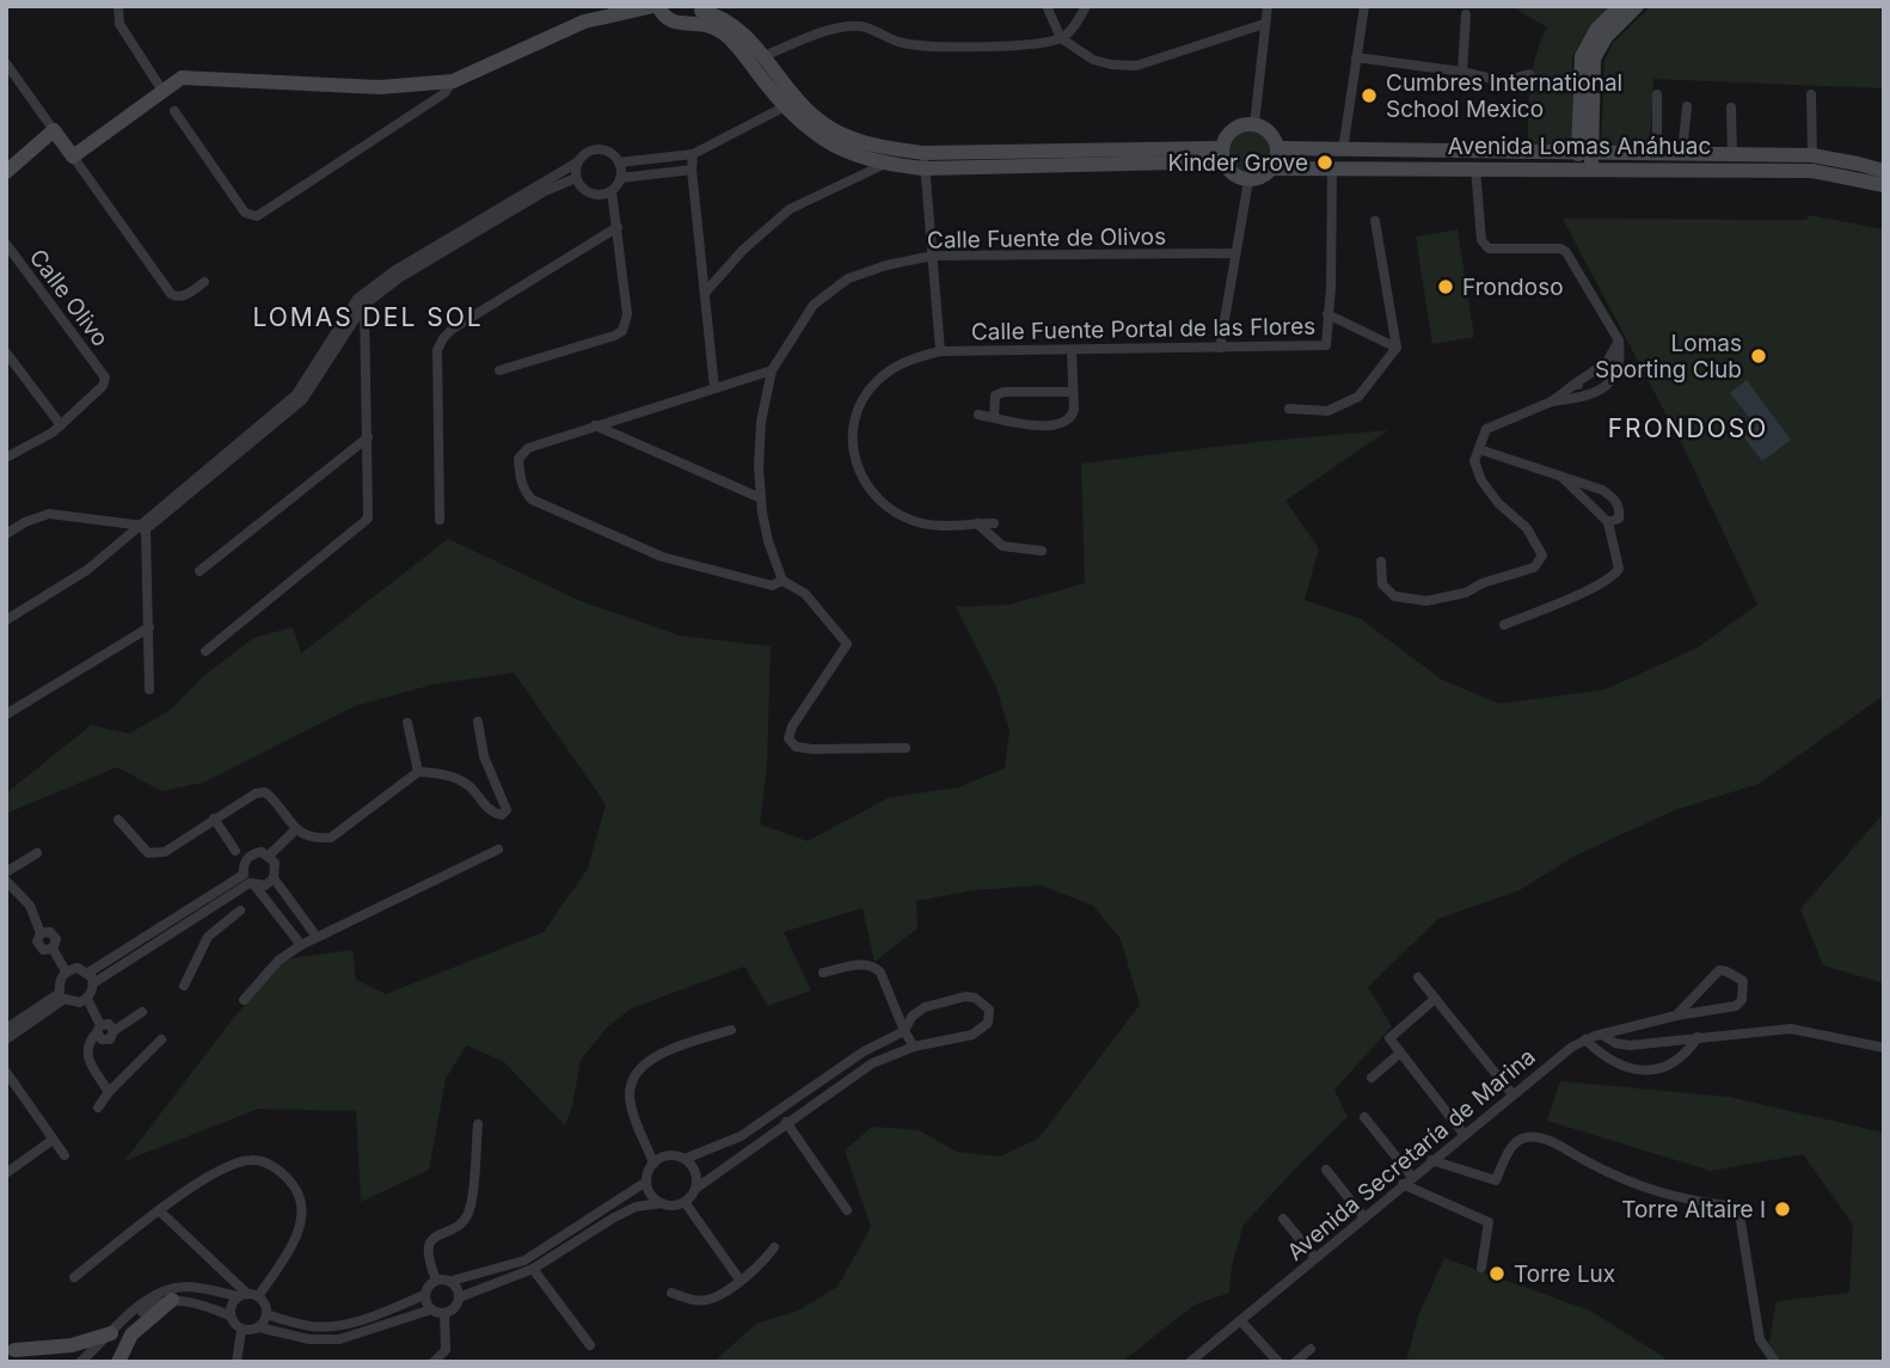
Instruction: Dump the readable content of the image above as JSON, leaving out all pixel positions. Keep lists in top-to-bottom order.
{
  "streets": {
    "main road": ["Avenida Lomas Anáhuac"],
    "street": [
      "Calle Fuente de Olivos",
      "Calle Olivo",
      "Calle Fuente Portal de las Flores",
      "Avenida Secretaría de Marina"
    ]
  },
  "crossings": [
    ["Avenida Lomas Anáhuac", "Calle Fuente Portal de las Flores"]
  ],
  "districts": ["LOMAS DEL SOL", "FRONDOSO"],
  "places": [
    "Cumbres International School Mexico",
    "Kinder Grove",
    "Frondoso",
    "Lomas Sporting Club",
    "Torre Altaire I",
    "Torre Lux"
  ]
}
